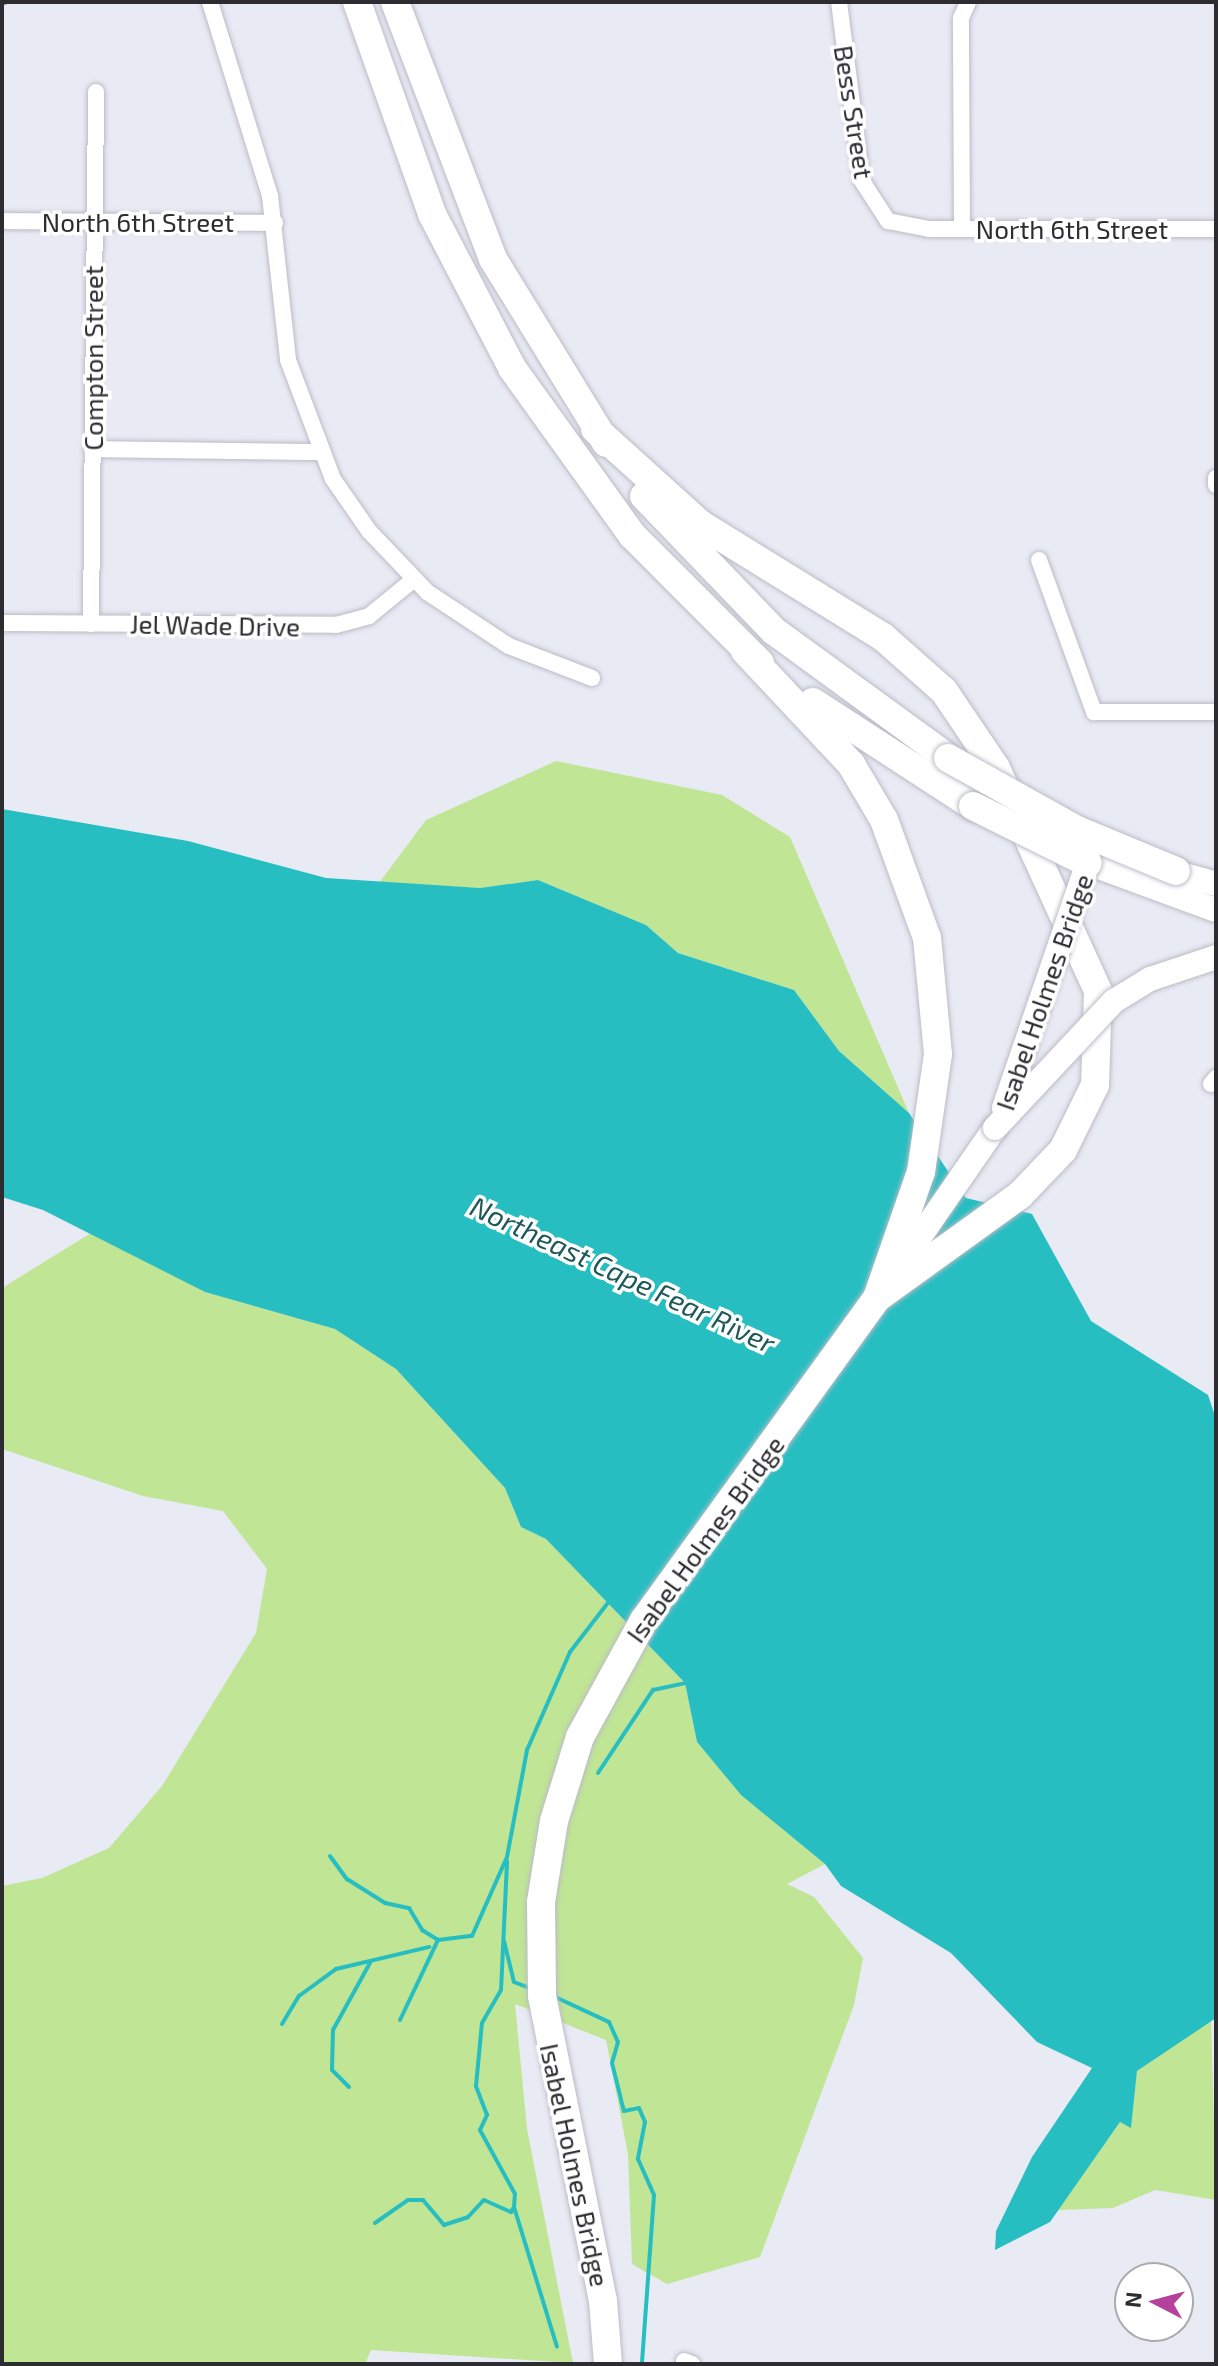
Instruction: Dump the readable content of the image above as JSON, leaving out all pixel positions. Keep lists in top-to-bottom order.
{
  "streets": {
    "highway": ["Isabel Holmes Bridge"],
    "street": [
      "Bess Street",
      "North 6th Street",
      "Compton Street",
      "Jel Wade Drive"
    ]
  },
  "crossings": [
    ["Bess Street", "North 6th Street"],
    ["North 6th Street", "Compton Street"],
    ["Compton Street", "Jel Wade Drive"]
  ],
  "water": ["Northeast Cape Fear River"],
  "north": "left"
}
